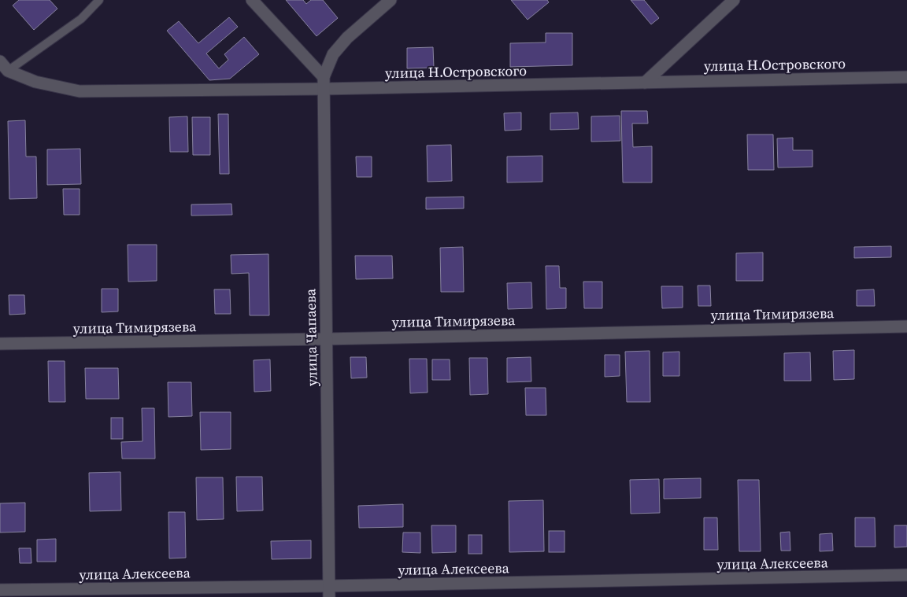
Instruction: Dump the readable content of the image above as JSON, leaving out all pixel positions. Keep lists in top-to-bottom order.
{
  "streets": {
    "street": [
      "улица Н.Островского",
      "улица Тимирязева",
      "улица Чапаева",
      "улица Алексеева"
    ]
  },
  "crossings": [
    ["улица Н.Островского", "улица Чапаева"],
    ["улица Тимирязева", "улица Чапаева"],
    ["улица Чапаева", "улица Алексеева"]
  ]
}
